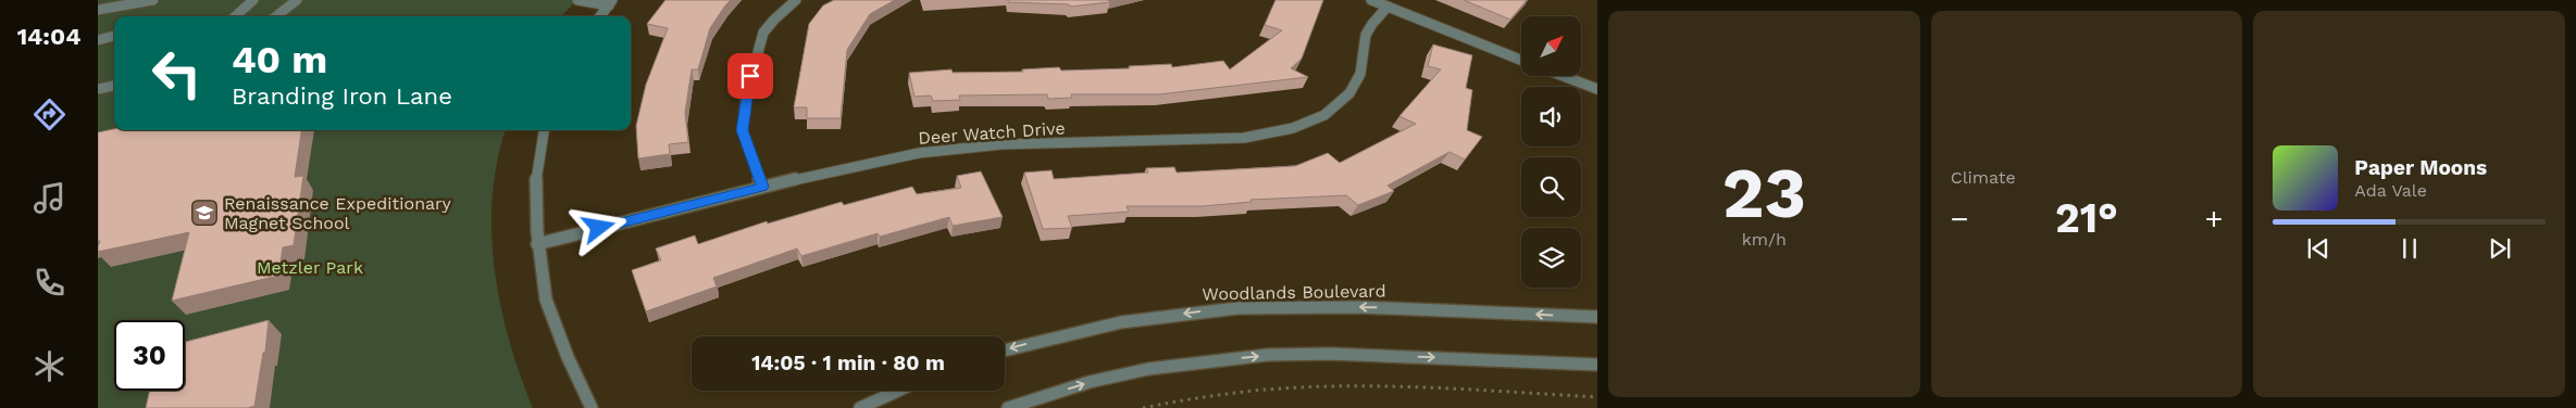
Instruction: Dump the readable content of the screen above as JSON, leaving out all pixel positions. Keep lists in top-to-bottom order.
{
  "streets": {
    "street": ["Deer Watch Drive", "Woodlands Boulevard"]
  },
  "parks": ["Metzler Park"],
  "places": {
    "school or university": ["Renaissance Expeditionary Magnet School"]
  },
  "north": "top right",
  "page": {
    "tabs": "14:04",
    "tile": [
      ["23", "km/h"],
      "Climate"
    ],
    "turn": ["40 m", "Branding Iron Lane"],
    "song": ["Paper Moons", "Ada Vale"],
    "heat": ["−", "21°", "+"],
    "limit": "30",
    "trip": "14:05 · 1 min · 80 m"
  }
}
